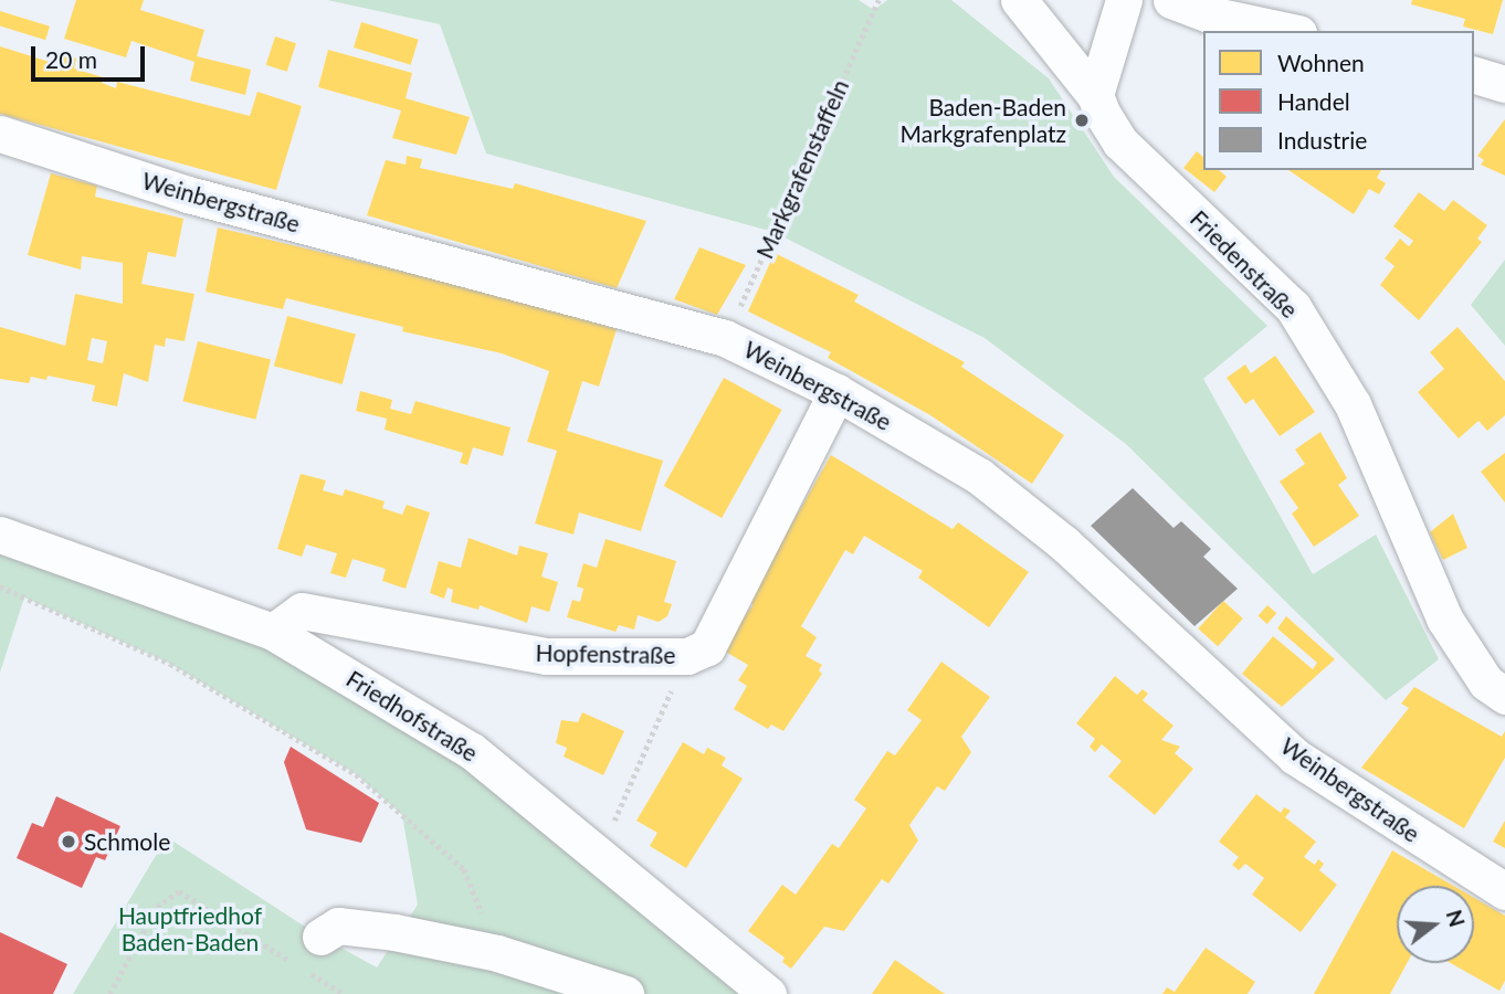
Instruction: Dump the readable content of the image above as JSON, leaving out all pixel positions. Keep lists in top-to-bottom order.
{
  "streets": {
    "street": [
      "Weinbergstraße",
      "Friedenstraße",
      "Hopfenstraße",
      "Friedhofstraße"
    ],
    "path": ["Markgrafenstaffeln"]
  },
  "crossings": [
    ["Markgrafenstaffeln", "Weinbergstraße"],
    ["Weinbergstraße", "Hopfenstraße"],
    ["Hopfenstraße", "Friedhofstraße"]
  ],
  "parks": ["Hauptfriedhof Baden-Baden"],
  "places": ["Baden-Baden Markgrafenplatz", "Schmole"],
  "legend": ["Wohnen", "Handel", "Industrie"],
  "scale_bar": "20 m",
  "north": "right"
}
